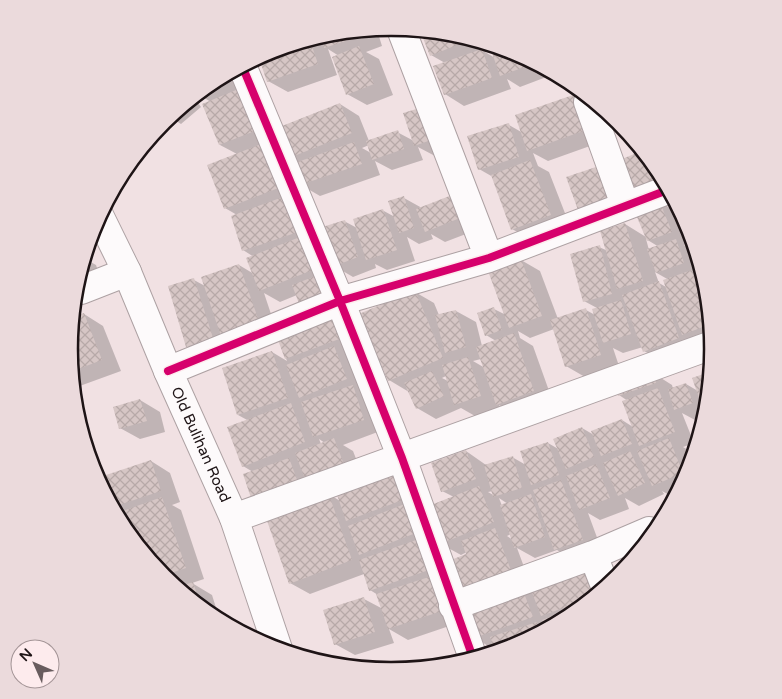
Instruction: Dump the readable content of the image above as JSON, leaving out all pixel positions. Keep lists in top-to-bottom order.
{
  "streets": {
    "street": ["Old Bulihan Road"]
  },
  "north": "top left"
}
